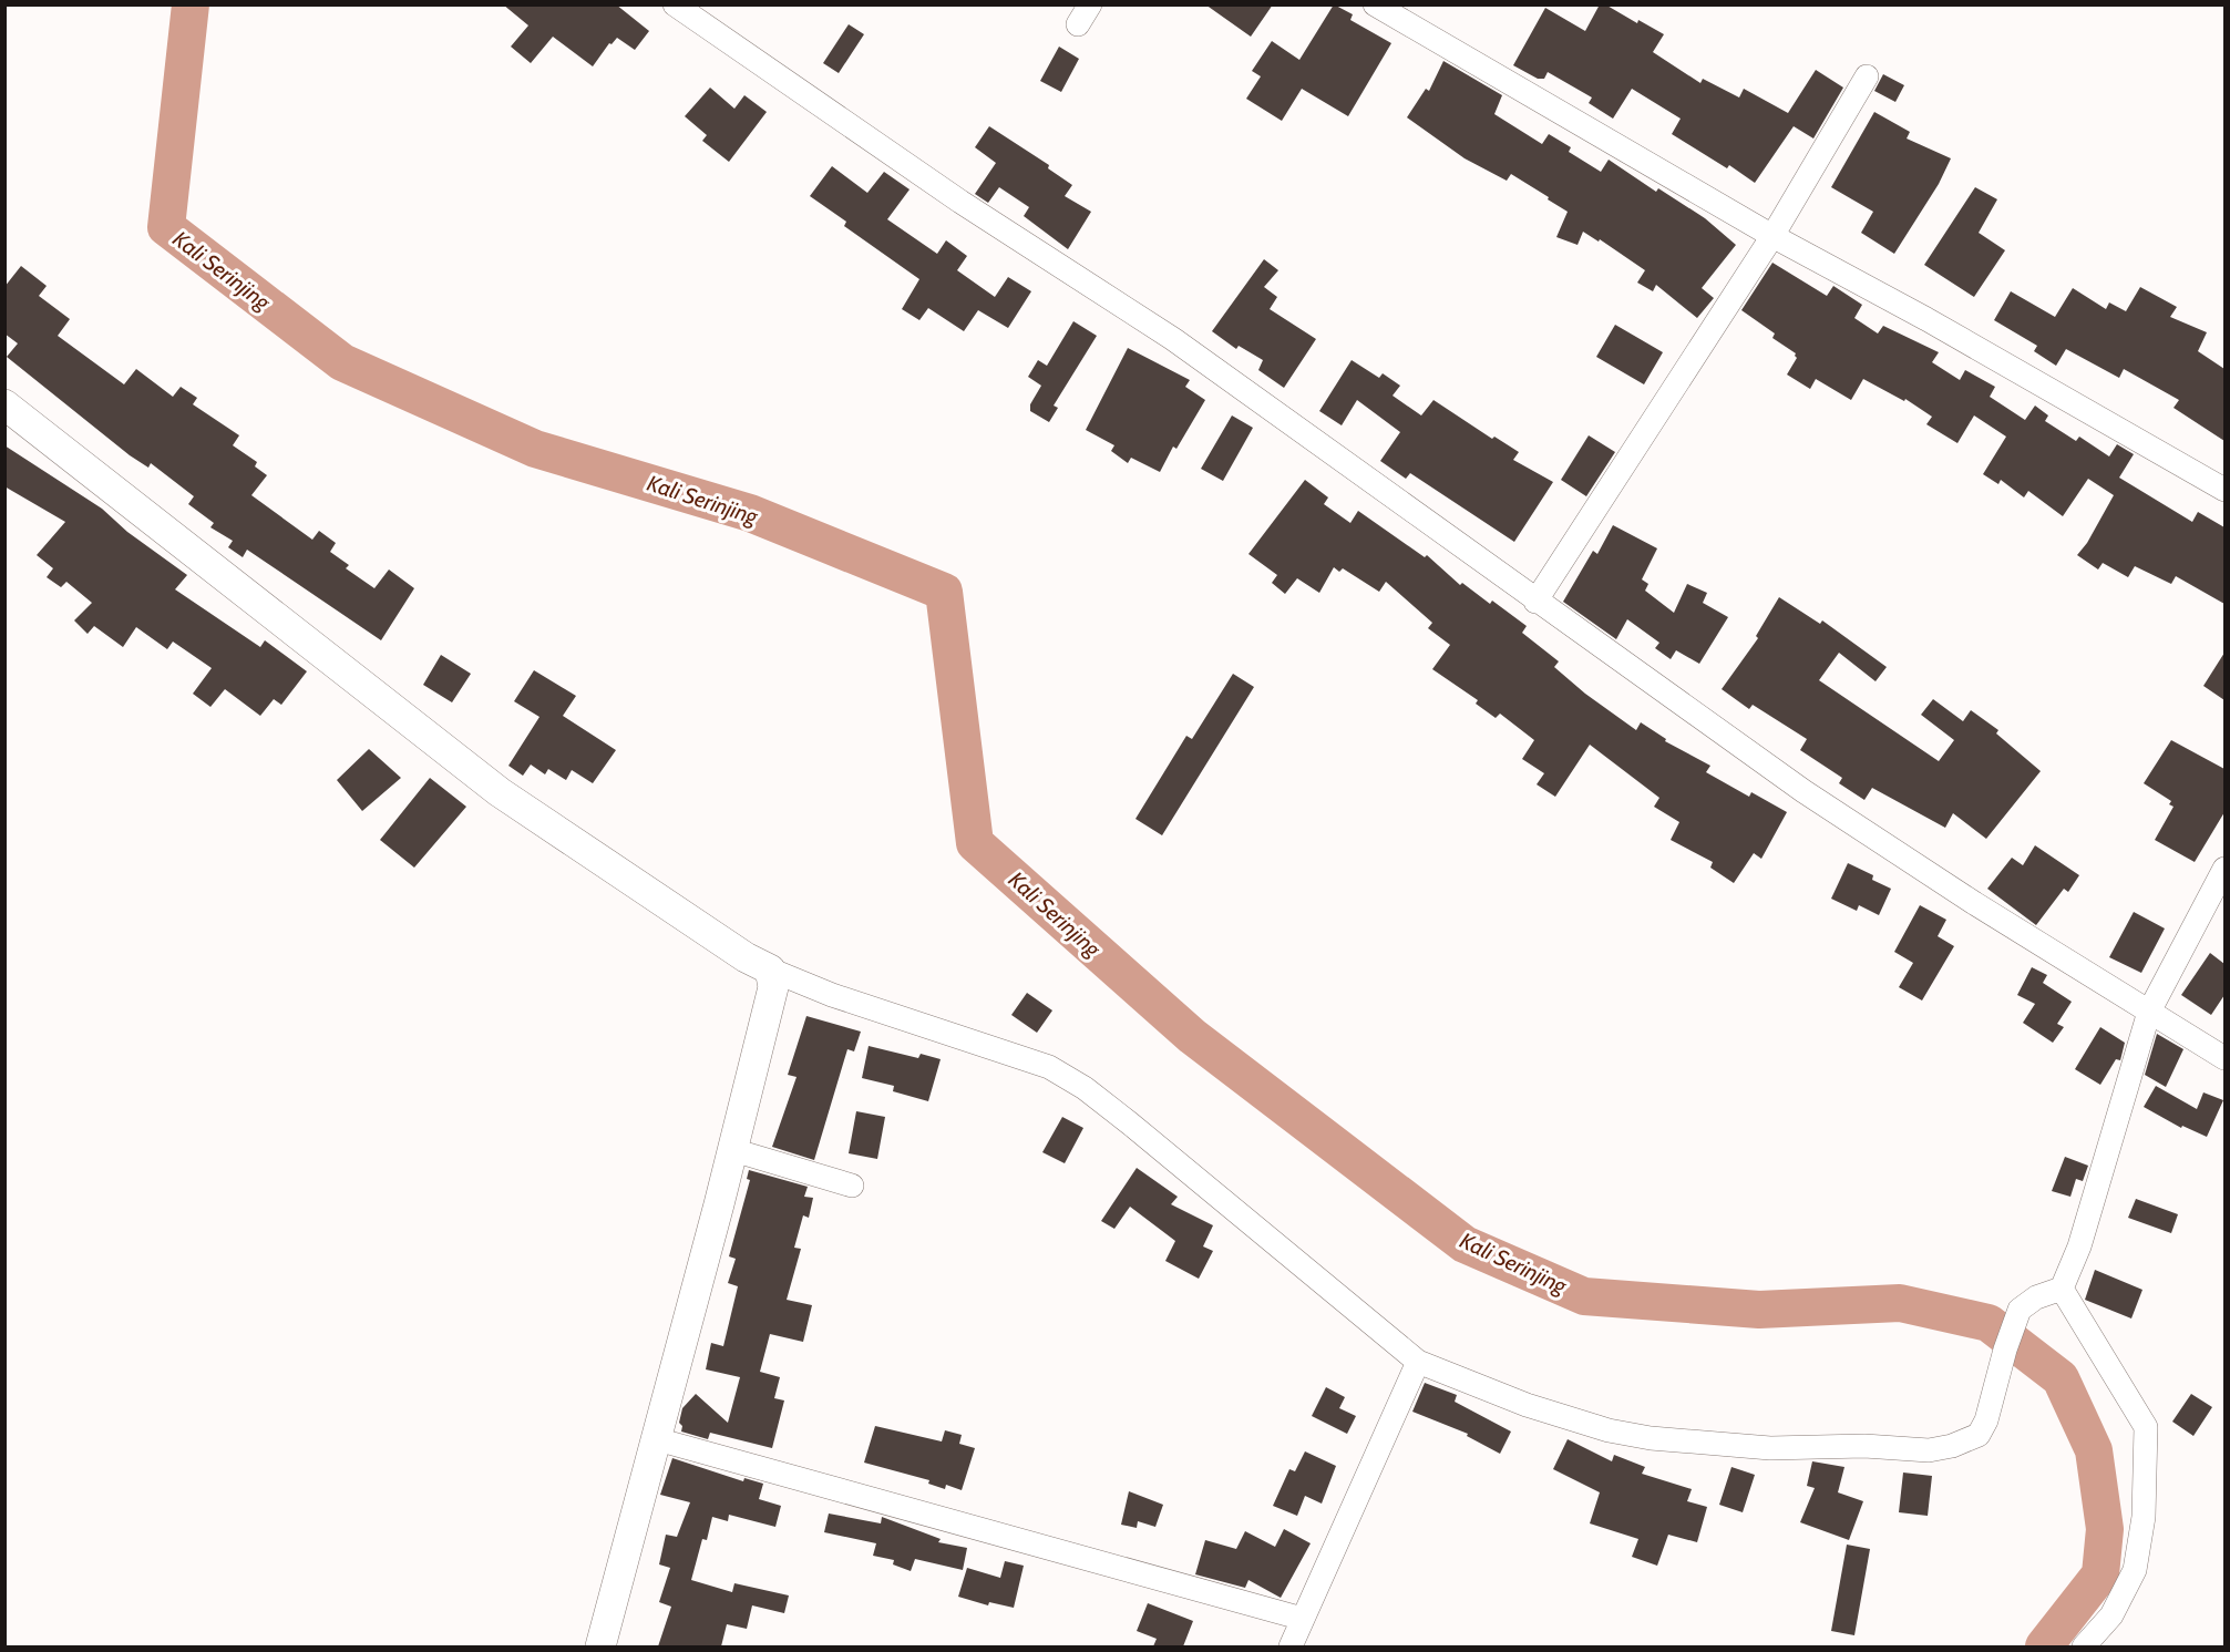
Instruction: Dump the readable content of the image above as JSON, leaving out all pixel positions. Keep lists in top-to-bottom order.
{
  "water": ["Kali Serinjing"]
}
